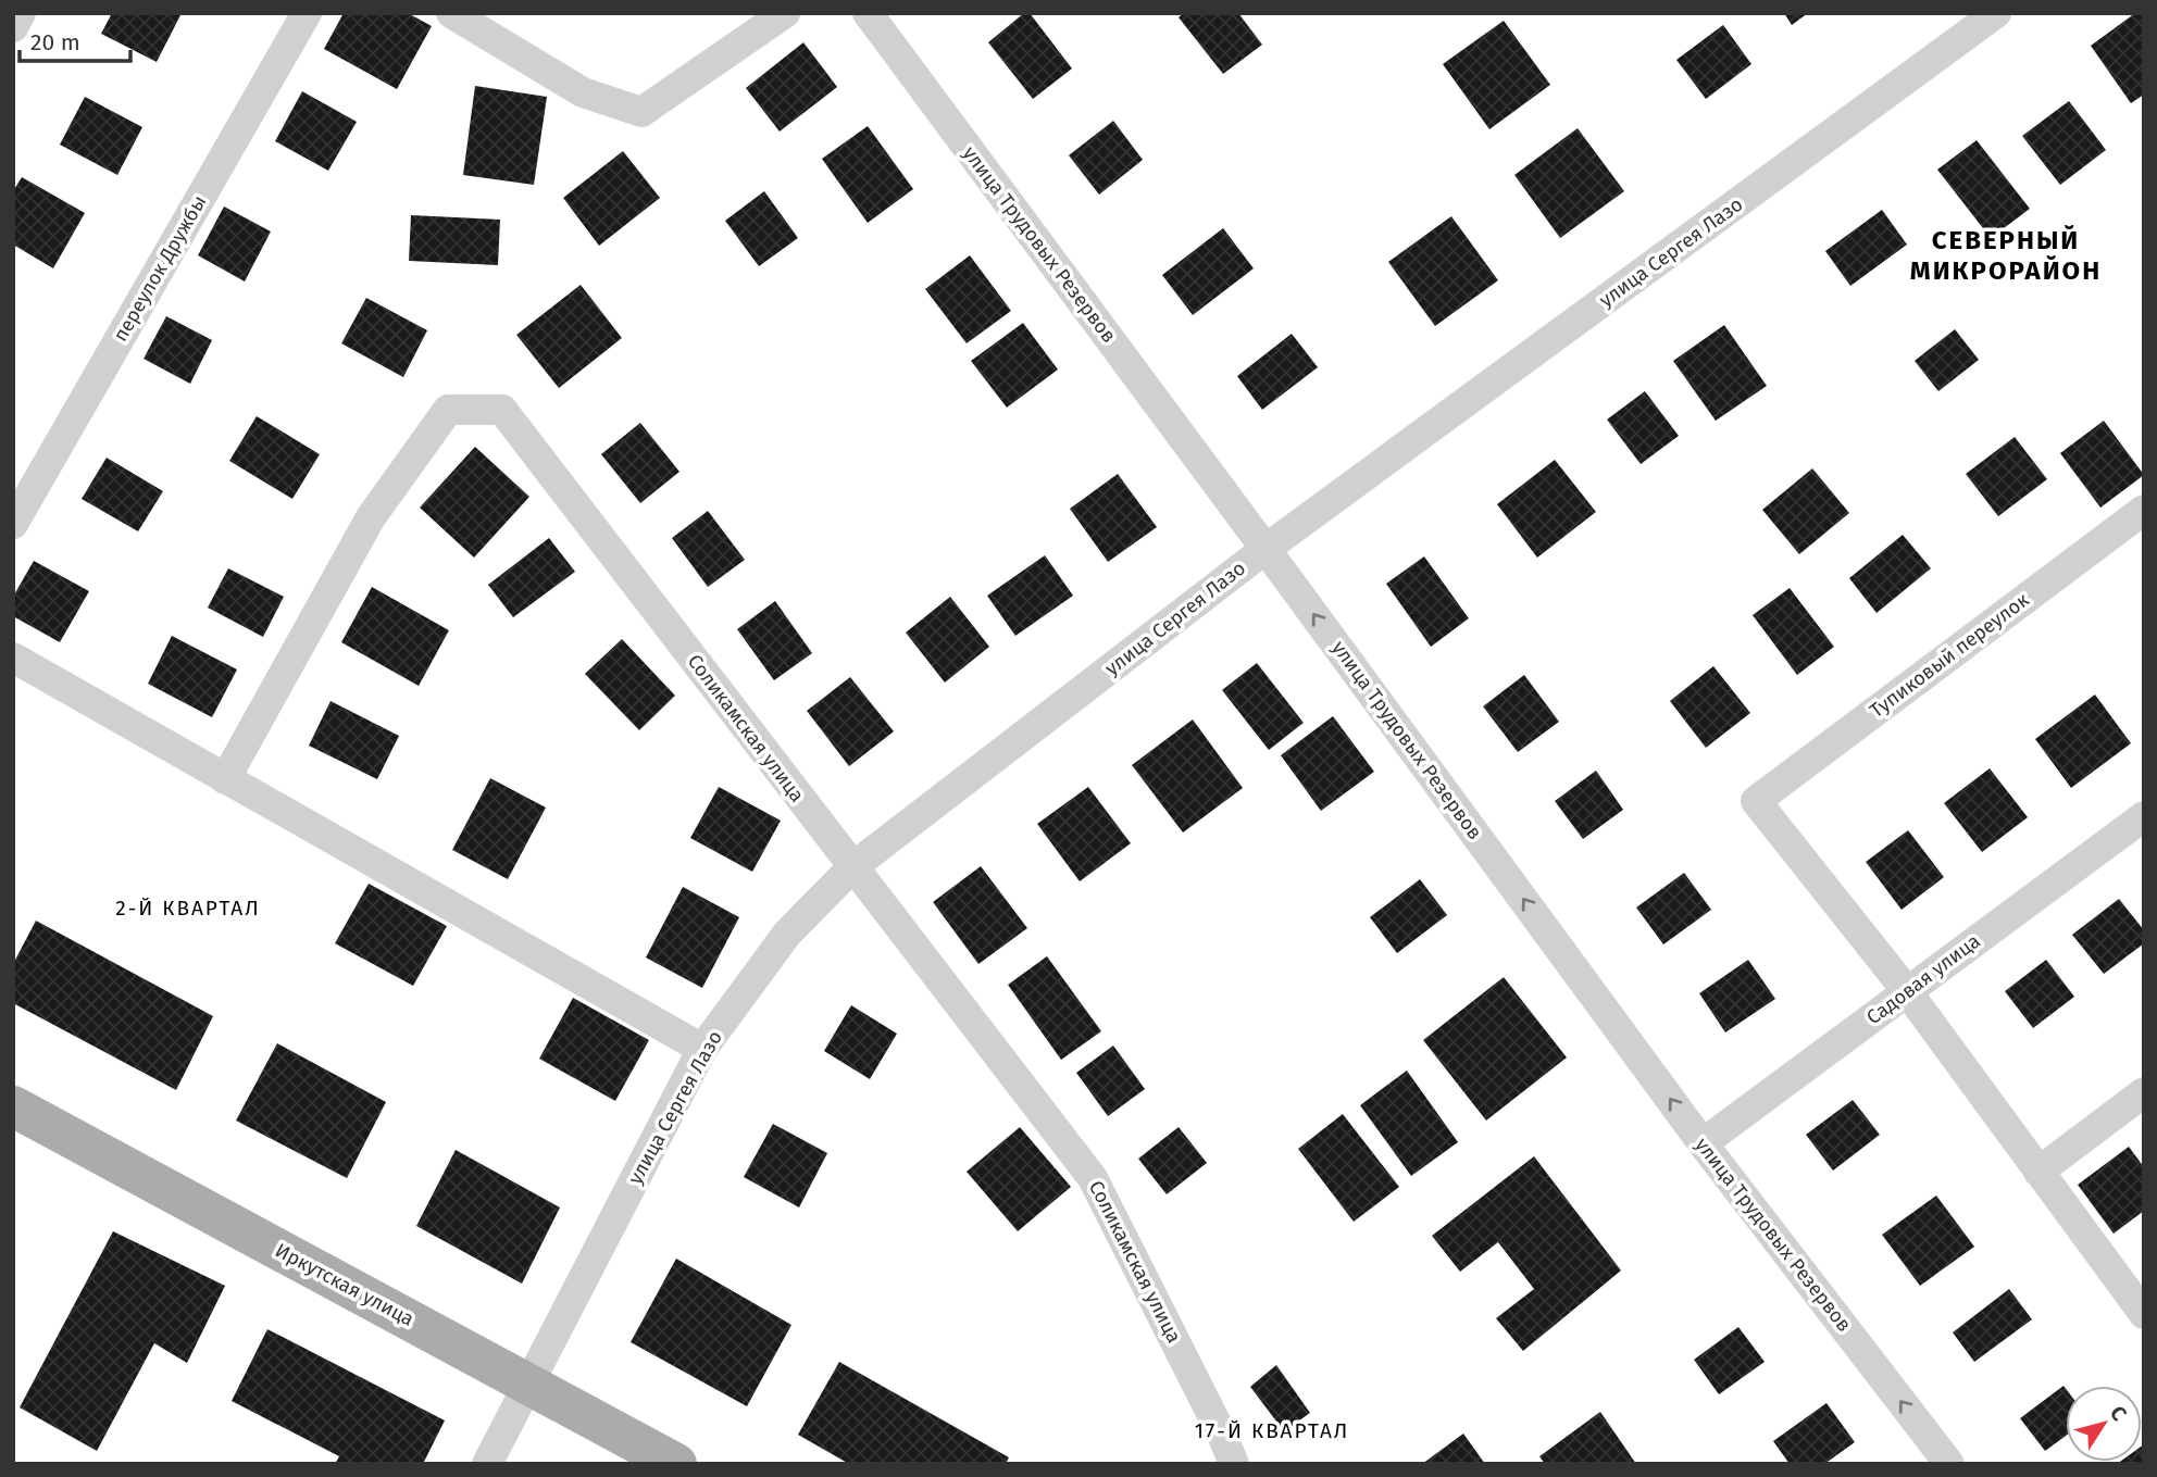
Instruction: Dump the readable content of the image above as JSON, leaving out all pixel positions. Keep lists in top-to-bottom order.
{
  "streets": {
    "main road": ["Иркутская улица"],
    "street": [
      "улица Трудовых Резервов",
      "улица Сергея Лазо",
      "переулок Дружбы",
      "Тупиковый переулок",
      "Соликамская улица",
      "Садовая улица"
    ]
  },
  "crossings": [
    ["улица Трудовых Резервов", "улица Сергея Лазо"],
    ["улица Трудовых Резервов", "Садовая улица"],
    ["улица Сергея Лазо", "Соликамская улица"],
    ["улица Сергея Лазо", "Иркутская улица"],
    ["Тупиковый переулок", "Садовая улица"]
  ],
  "districts": ["СЕВЕРНЫЙ МИКРОРАЙОН", "2-Й КВАРТАЛ", "17-Й КВАРТАЛ"],
  "scale_bar": "20 m",
  "north": "top right"
}
